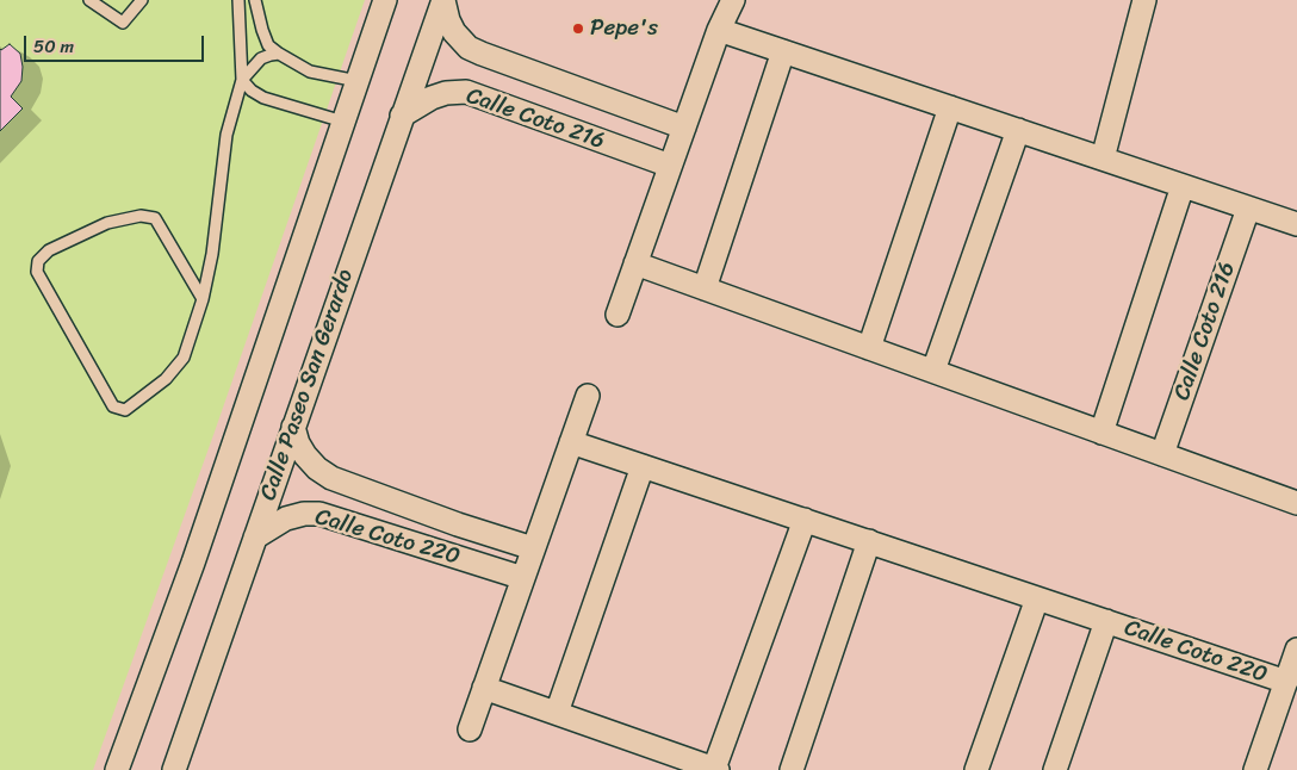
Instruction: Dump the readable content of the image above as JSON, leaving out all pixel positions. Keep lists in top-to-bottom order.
{
  "streets": {
    "street": ["Calle Coto 216", "Calle Paseo San Gerardo", "Calle Coto 220"]
  },
  "crossings": [
    ["Calle Coto 216", "Calle Paseo San Gerardo"],
    ["Calle Paseo San Gerardo", "Calle Coto 220"]
  ],
  "places": ["Pepe's"],
  "scale_bar": "50 m"
}
